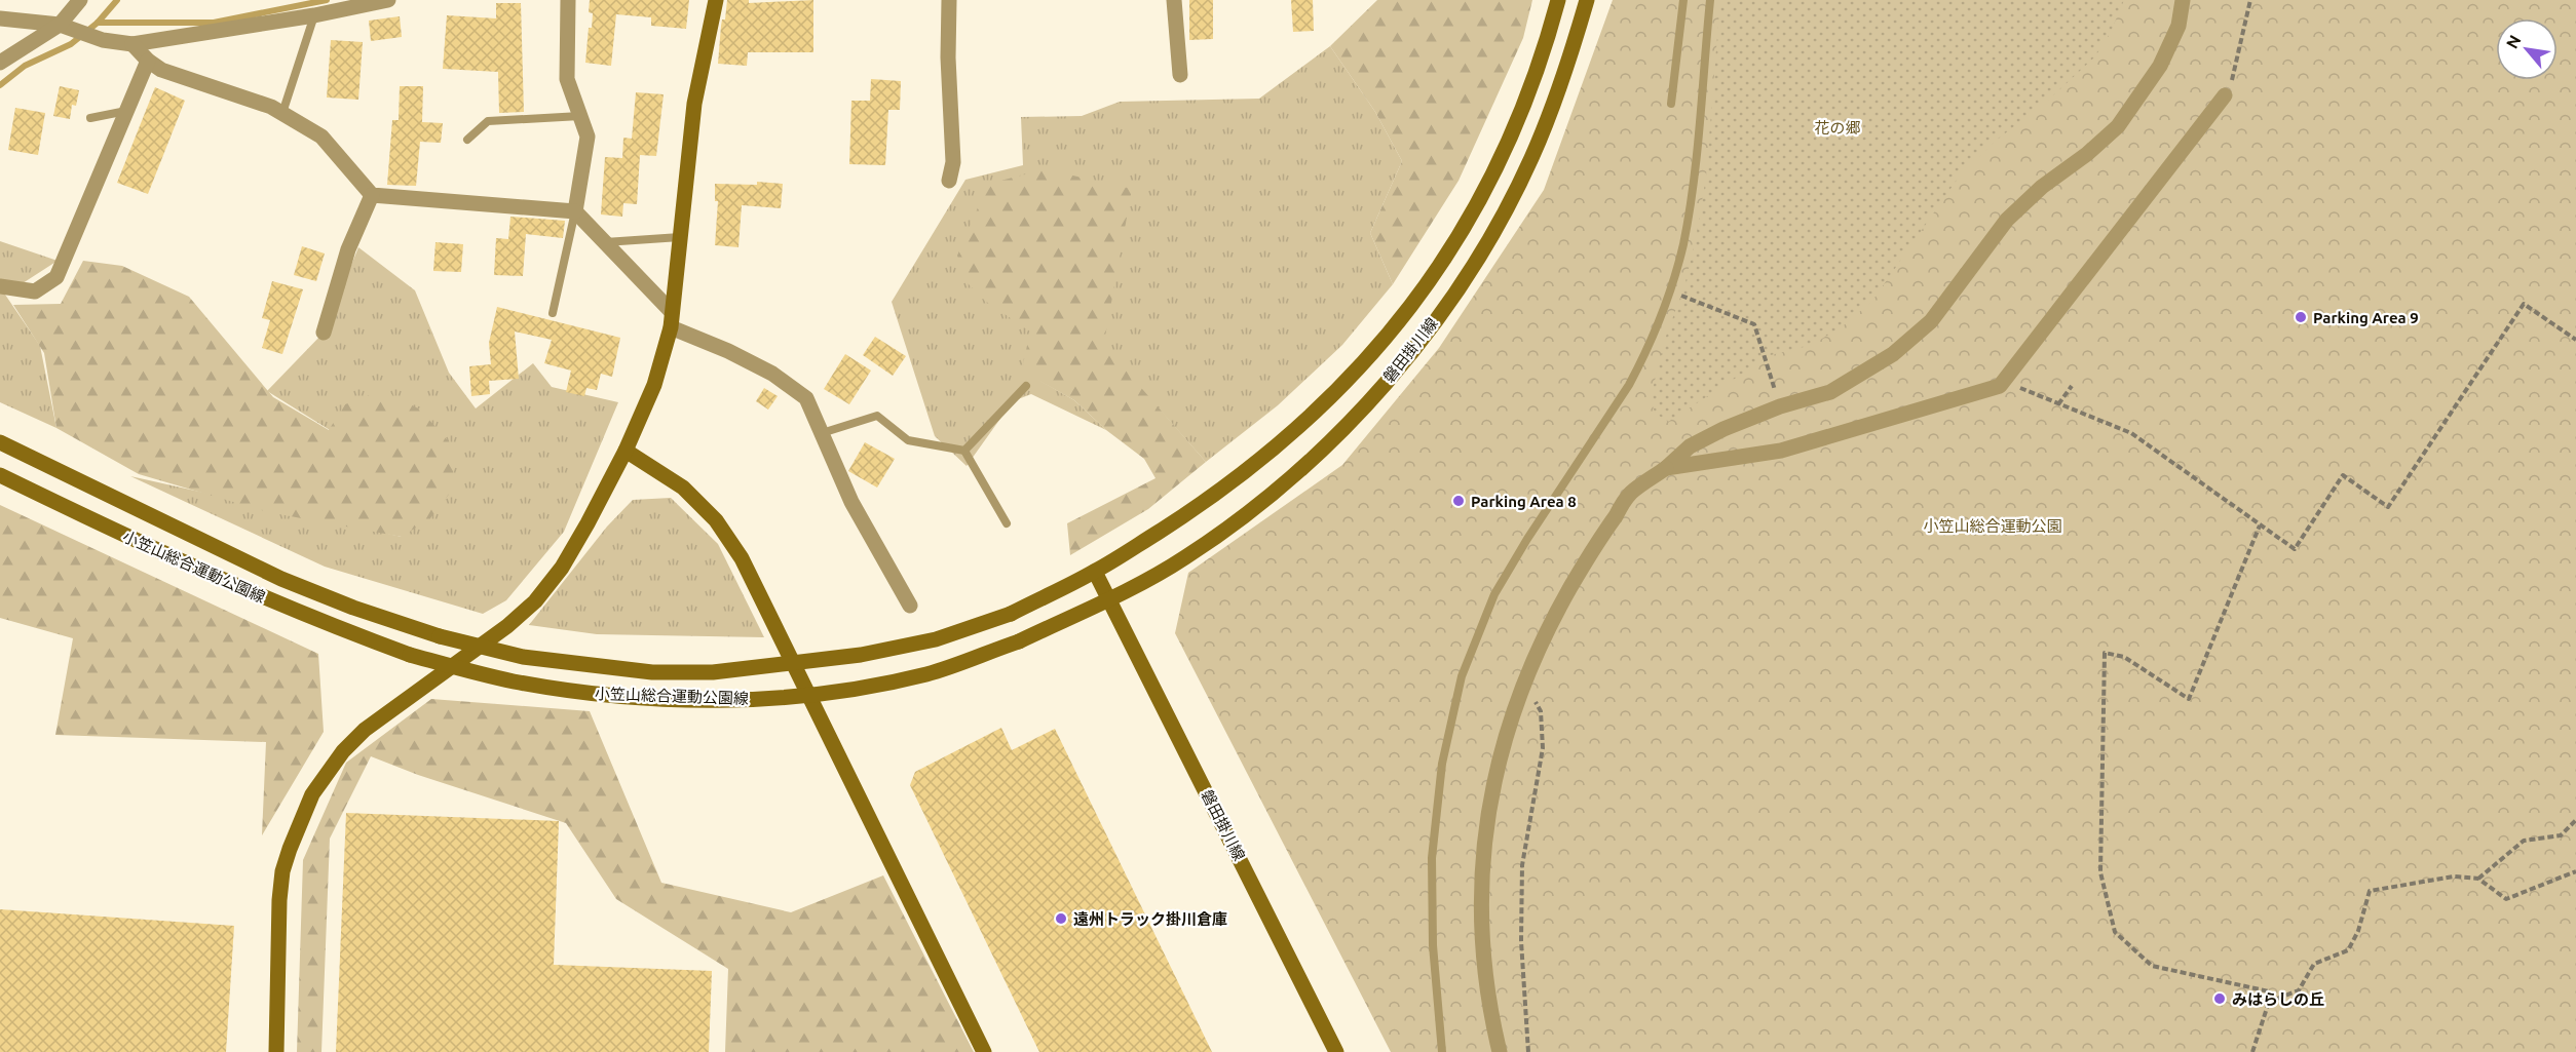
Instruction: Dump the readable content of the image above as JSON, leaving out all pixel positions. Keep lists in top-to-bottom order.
{
  "streets": {
    "main road": ["磐田掛川線", "小笠山総合運動公園線"]
  },
  "crossings": [
    ["磐田掛川線", "小笠山総合運動公園線"]
  ],
  "parks": ["花の郷", "小笠山総合運動公園"],
  "places": [
    "Parking Area 9",
    "Parking Area 8",
    "遠州トラック掛川倉庫",
    "みはらしの丘"
  ],
  "north": "top left"
}
